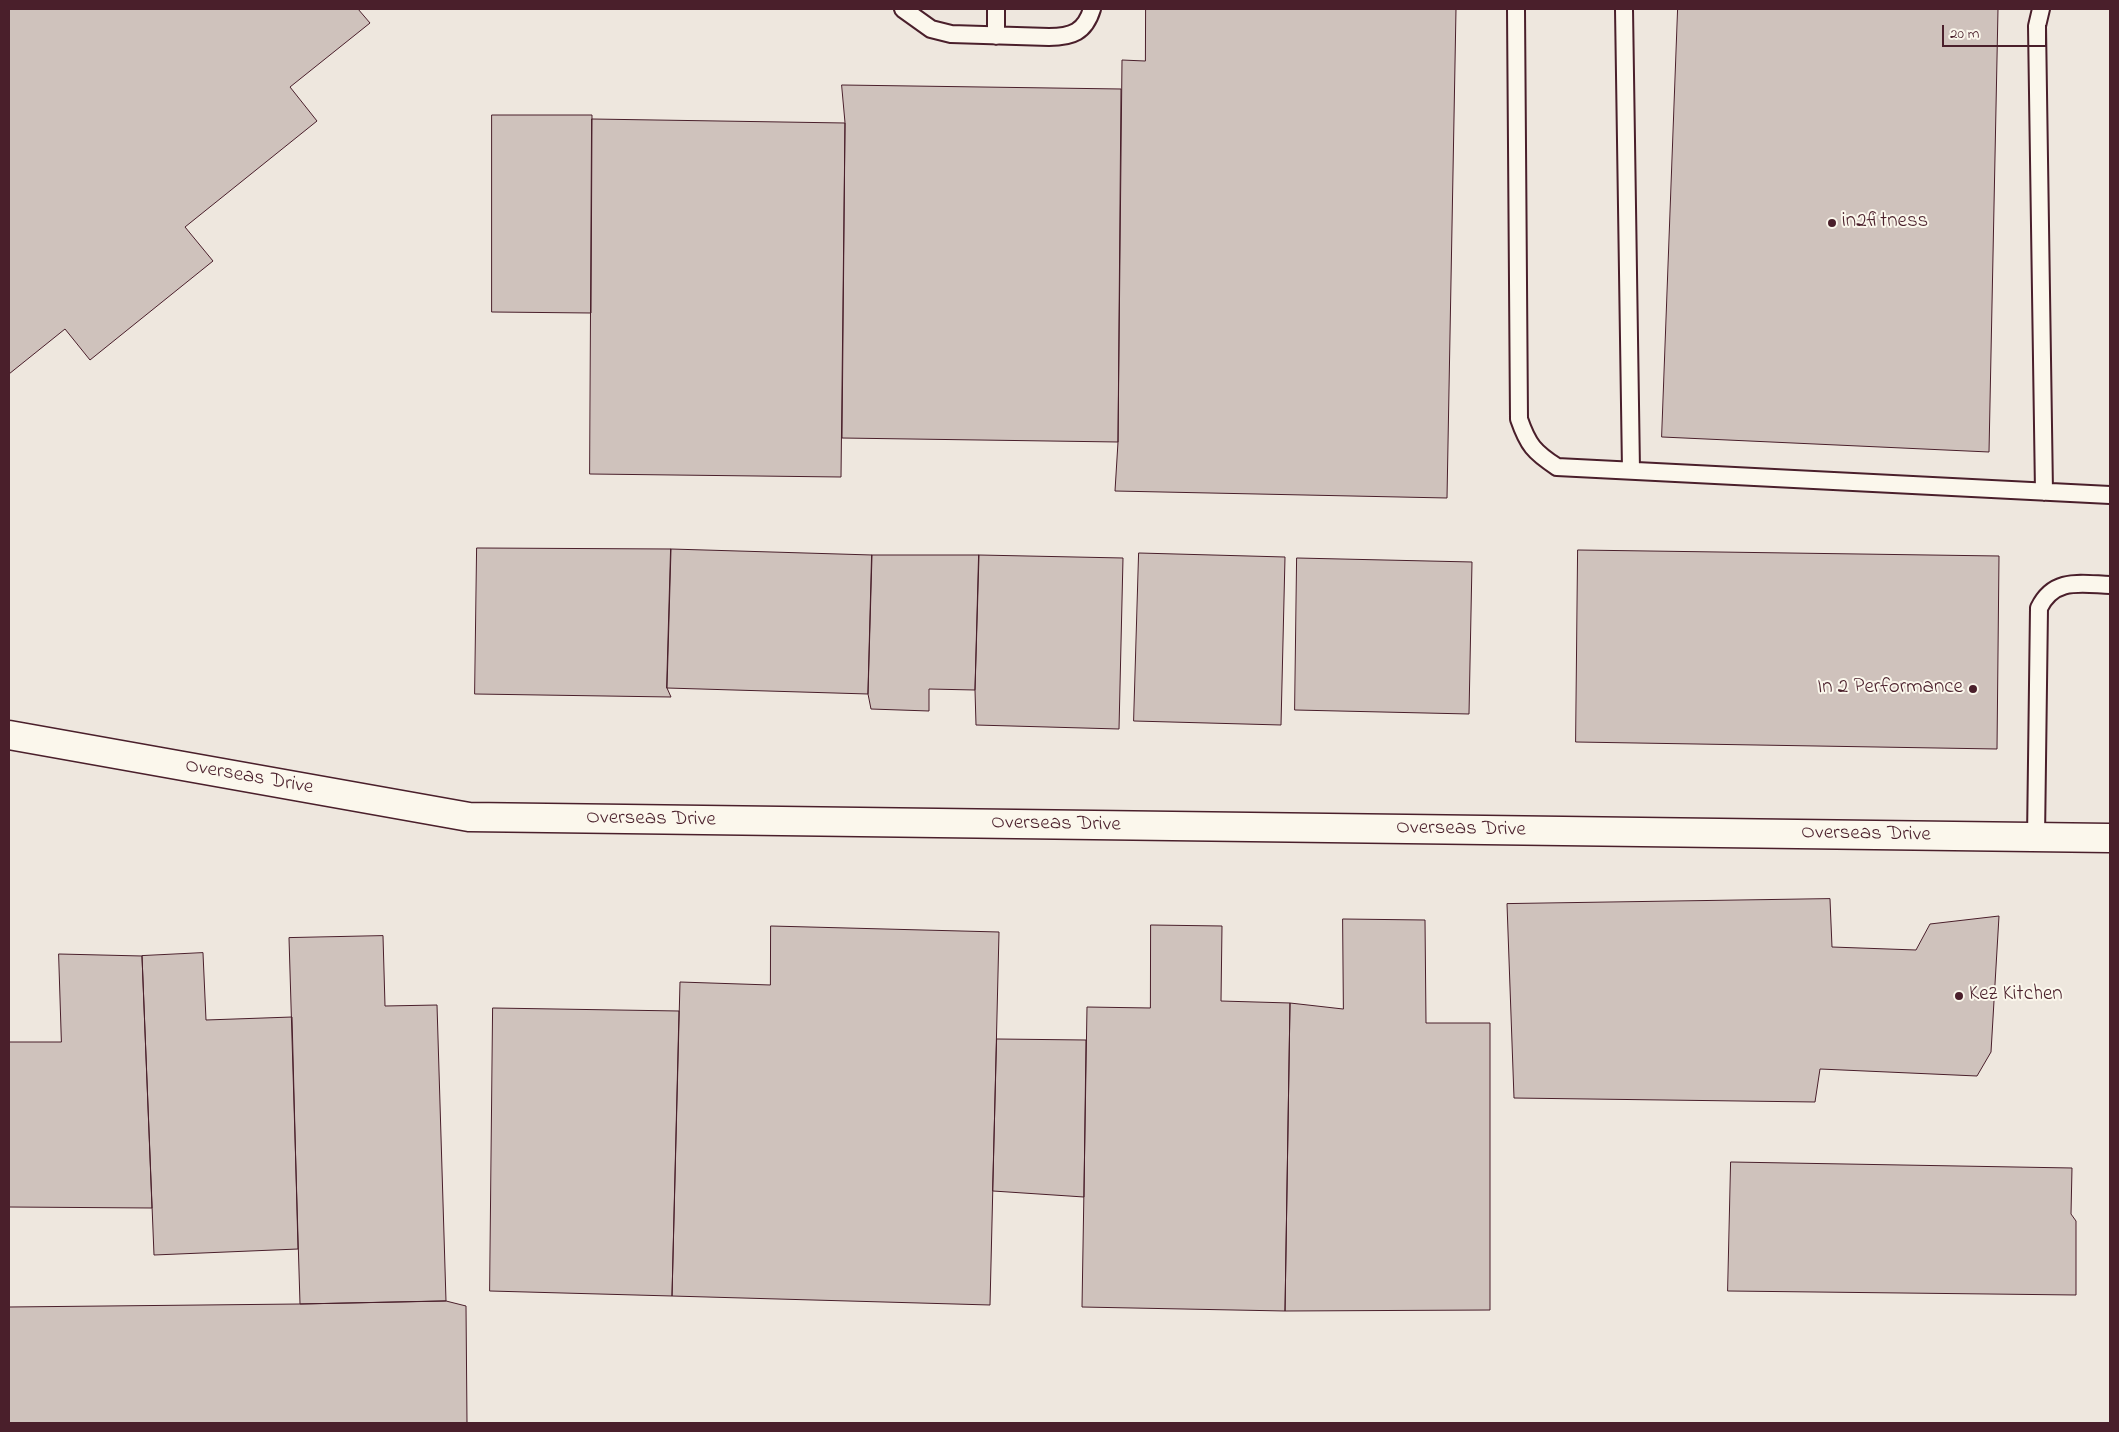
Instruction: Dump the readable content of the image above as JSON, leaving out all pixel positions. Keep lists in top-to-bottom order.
{
  "streets": {
    "street": ["Overseas Drive"]
  },
  "places": ["in2fitness", "In 2 Performance", "Kez Kitchen"],
  "scale_bar": "20 m"
}
